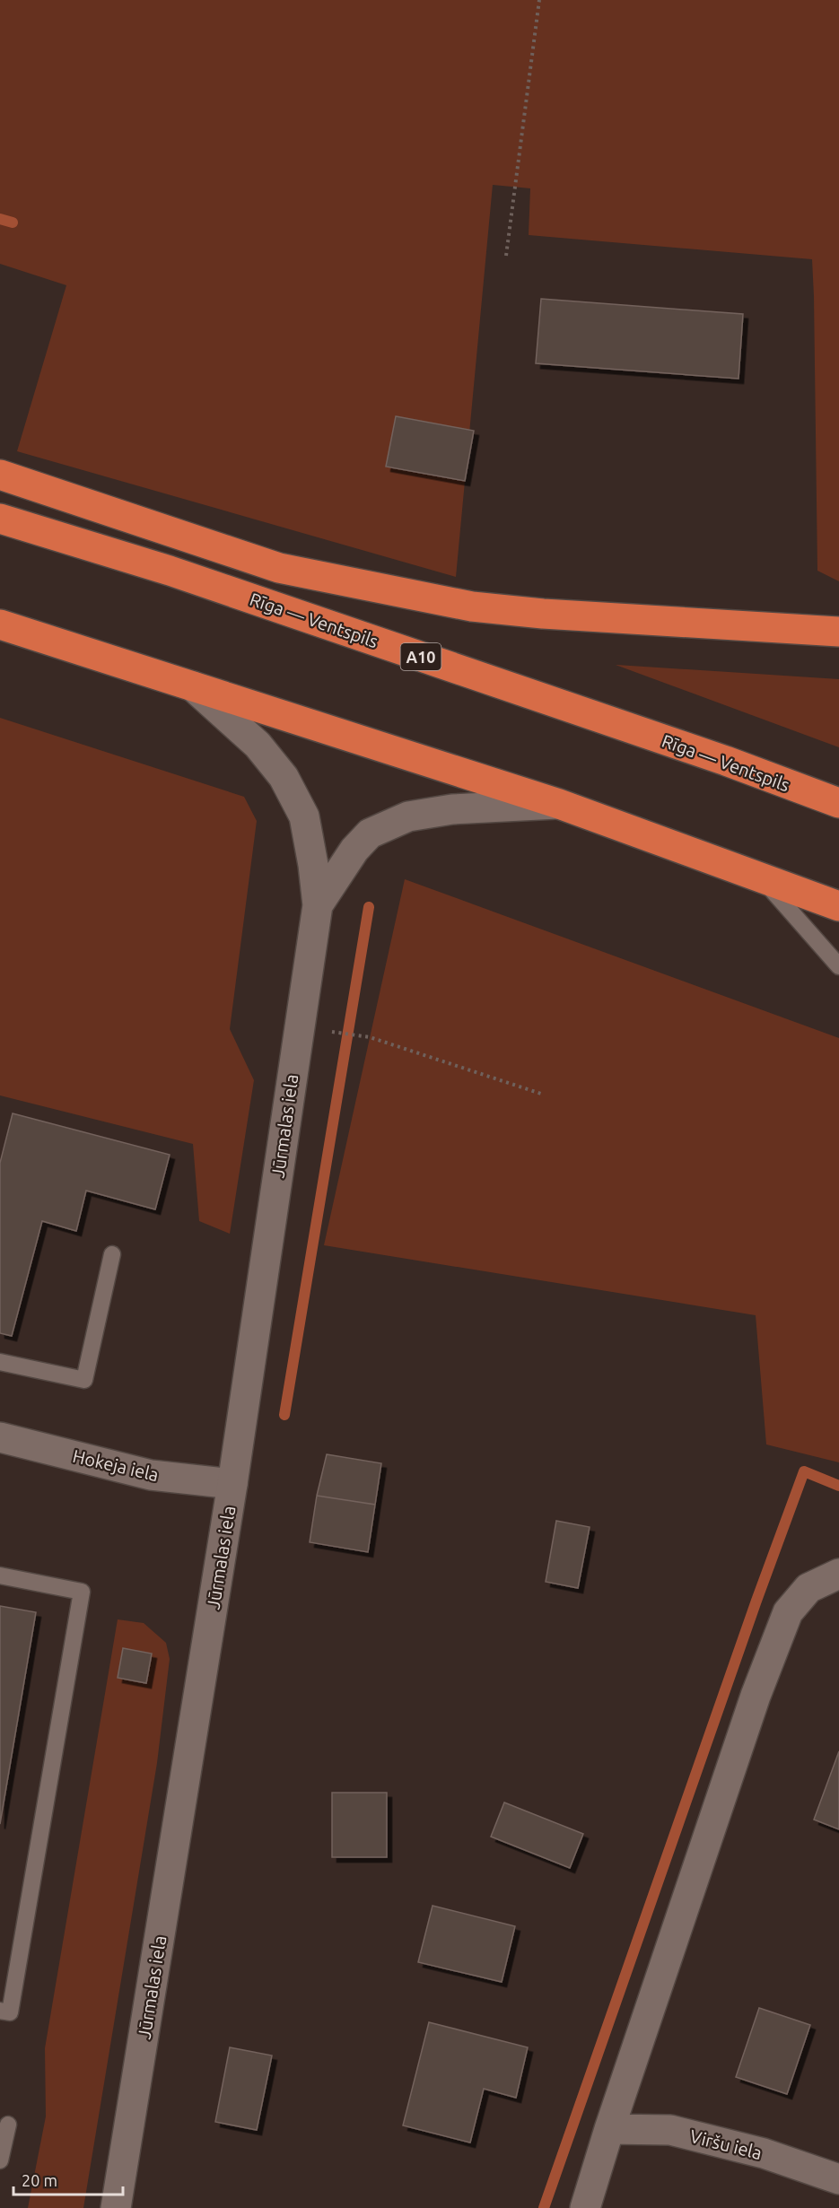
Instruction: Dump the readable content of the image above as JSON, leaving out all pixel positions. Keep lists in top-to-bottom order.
{
  "streets": {
    "highway": ["Rīga — Ventspils", "A10"],
    "main road": ["Jūrmalas iela", "Hokeja iela", "Viršu iela"]
  },
  "crossings": [
    ["Jūrmalas iela", "Hokeja iela"]
  ],
  "scale_bar": "20 m"
}
